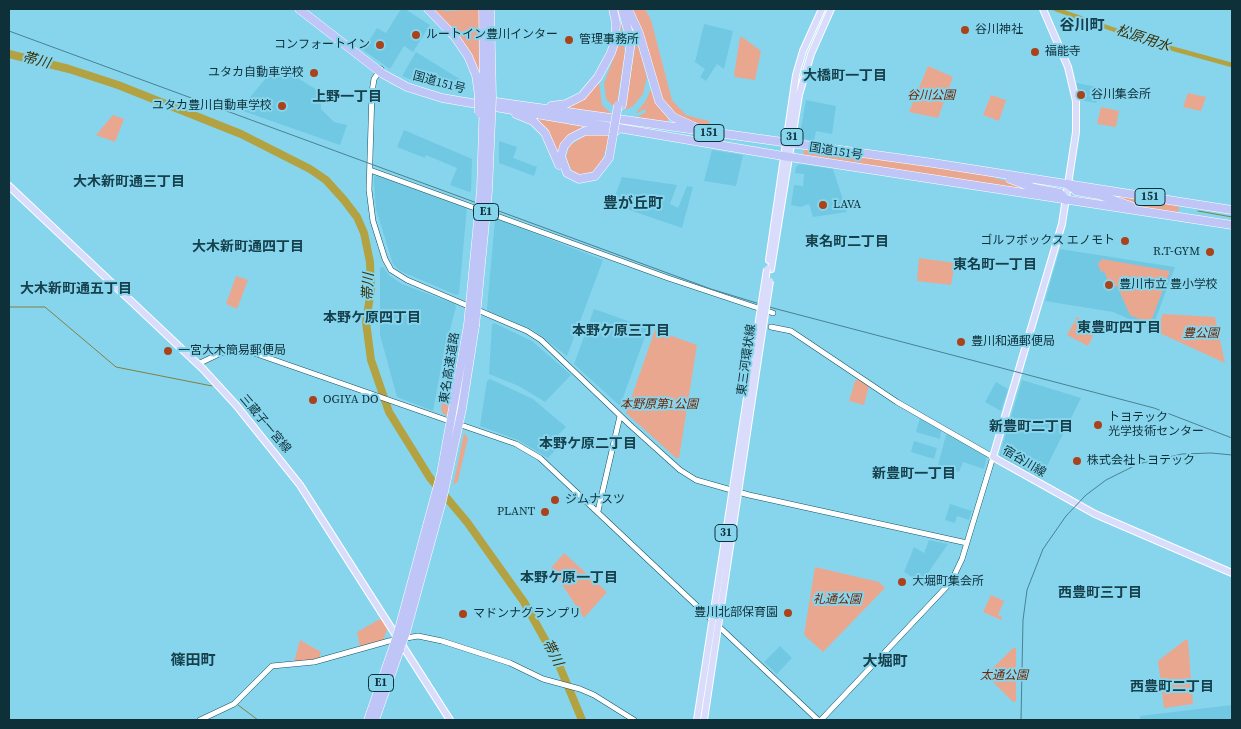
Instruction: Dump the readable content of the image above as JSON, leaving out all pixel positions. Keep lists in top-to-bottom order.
{
  "streets": {
    "highway": [
      "国道151号",
      "151",
      "E1",
      "東名高速道路"
    ],
    "main road": [
      "31",
      "東三河環状線",
      "三蔵子一宮線",
      "宿谷川線"
    ]
  },
  "crossings": [
    ["国道151号", "東三河環状線"],
    ["国道151号", "宿谷川線"],
    ["東名高速道路", "三蔵子一宮線"]
  ],
  "districts": [
    "谷川町",
    "大橋町一丁目",
    "上野一丁目",
    "大木新町通三丁目",
    "豊が丘町",
    "東名町二丁目",
    "大木新町通四丁目",
    "東名町一丁目",
    "大木新町通五丁目",
    "本野ケ原四丁目",
    "東豊町四丁目",
    "本野ケ原三丁目",
    "新豊町二丁目",
    "本野ケ原二丁目",
    "新豊町一丁目",
    "本野ケ原一丁目",
    "西豊町三丁目",
    "篠田町",
    "大堀町",
    "西豊町二丁目"
  ],
  "water": ["松原用水", "帯川"],
  "parks": [
    "谷川公園",
    "豊公園",
    "本野原第1公園",
    "礼通公園",
    "太通公園"
  ],
  "places": [
    "谷川神社",
    "ルートイン豊川インター",
    "管理事務所",
    "コンフォートイン",
    "福能寺",
    "ユタカ自動車学校",
    "谷川集会所",
    "ユタカ豊川自動車学校",
    "LAVA",
    "ゴルフボックス エノモト",
    "R.T-GYM",
    "豊川市立 豊小学校",
    "豊川和通郵便局",
    "一宮大木簡易郵便局",
    "OGIYA DO",
    "トヨテック 光学技術センター",
    "株式会社トヨテック",
    "ジムナスツ",
    "PLANT",
    "大堀町集会所",
    "豊川北部保育園",
    "マドンナグランプリ"
  ]
}
